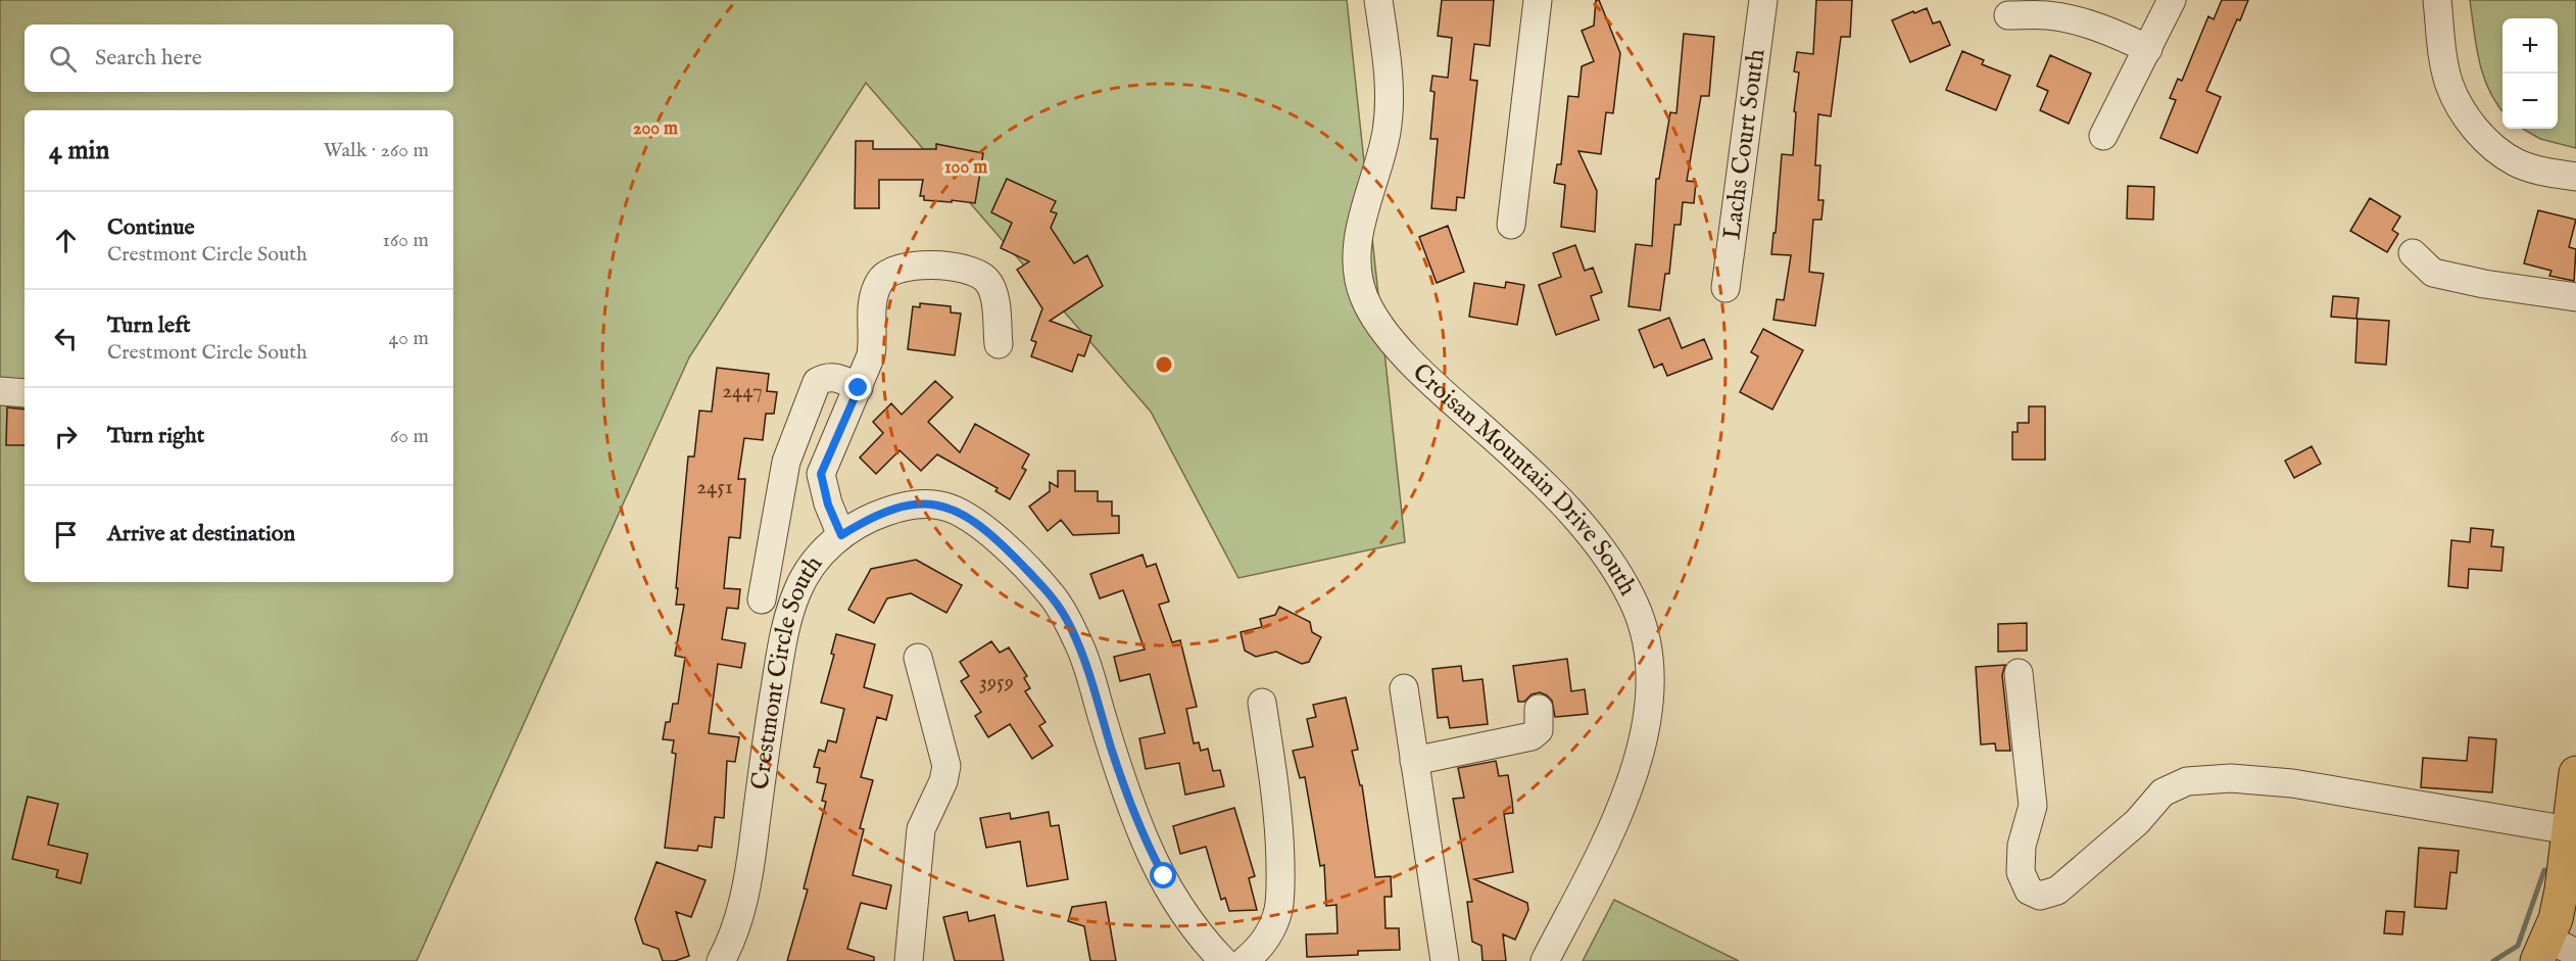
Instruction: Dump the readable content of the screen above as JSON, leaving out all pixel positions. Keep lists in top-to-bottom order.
{
  "streets": {
    "street": ["Lachs Court South", "Croisan Mountain Drive South", "Crestmont Circle South"]
  },
  "house_numbers": ["2447", "2451", "3959"],
  "page": {
    "map_buttons": ["+", "−"],
    "search": "Search here",
    "heading": ["4 min", "Walk · 260 m"],
    "list": [
      ["Continue", "Crestmont Circle South", "160 m"],
      ["Turn left", "Crestmont Circle South", "40 m"],
      ["Turn right", "60 m"],
      "Arrive at destination"
    ]
  },
  "rings": ["200 m", "100 m"]
}
